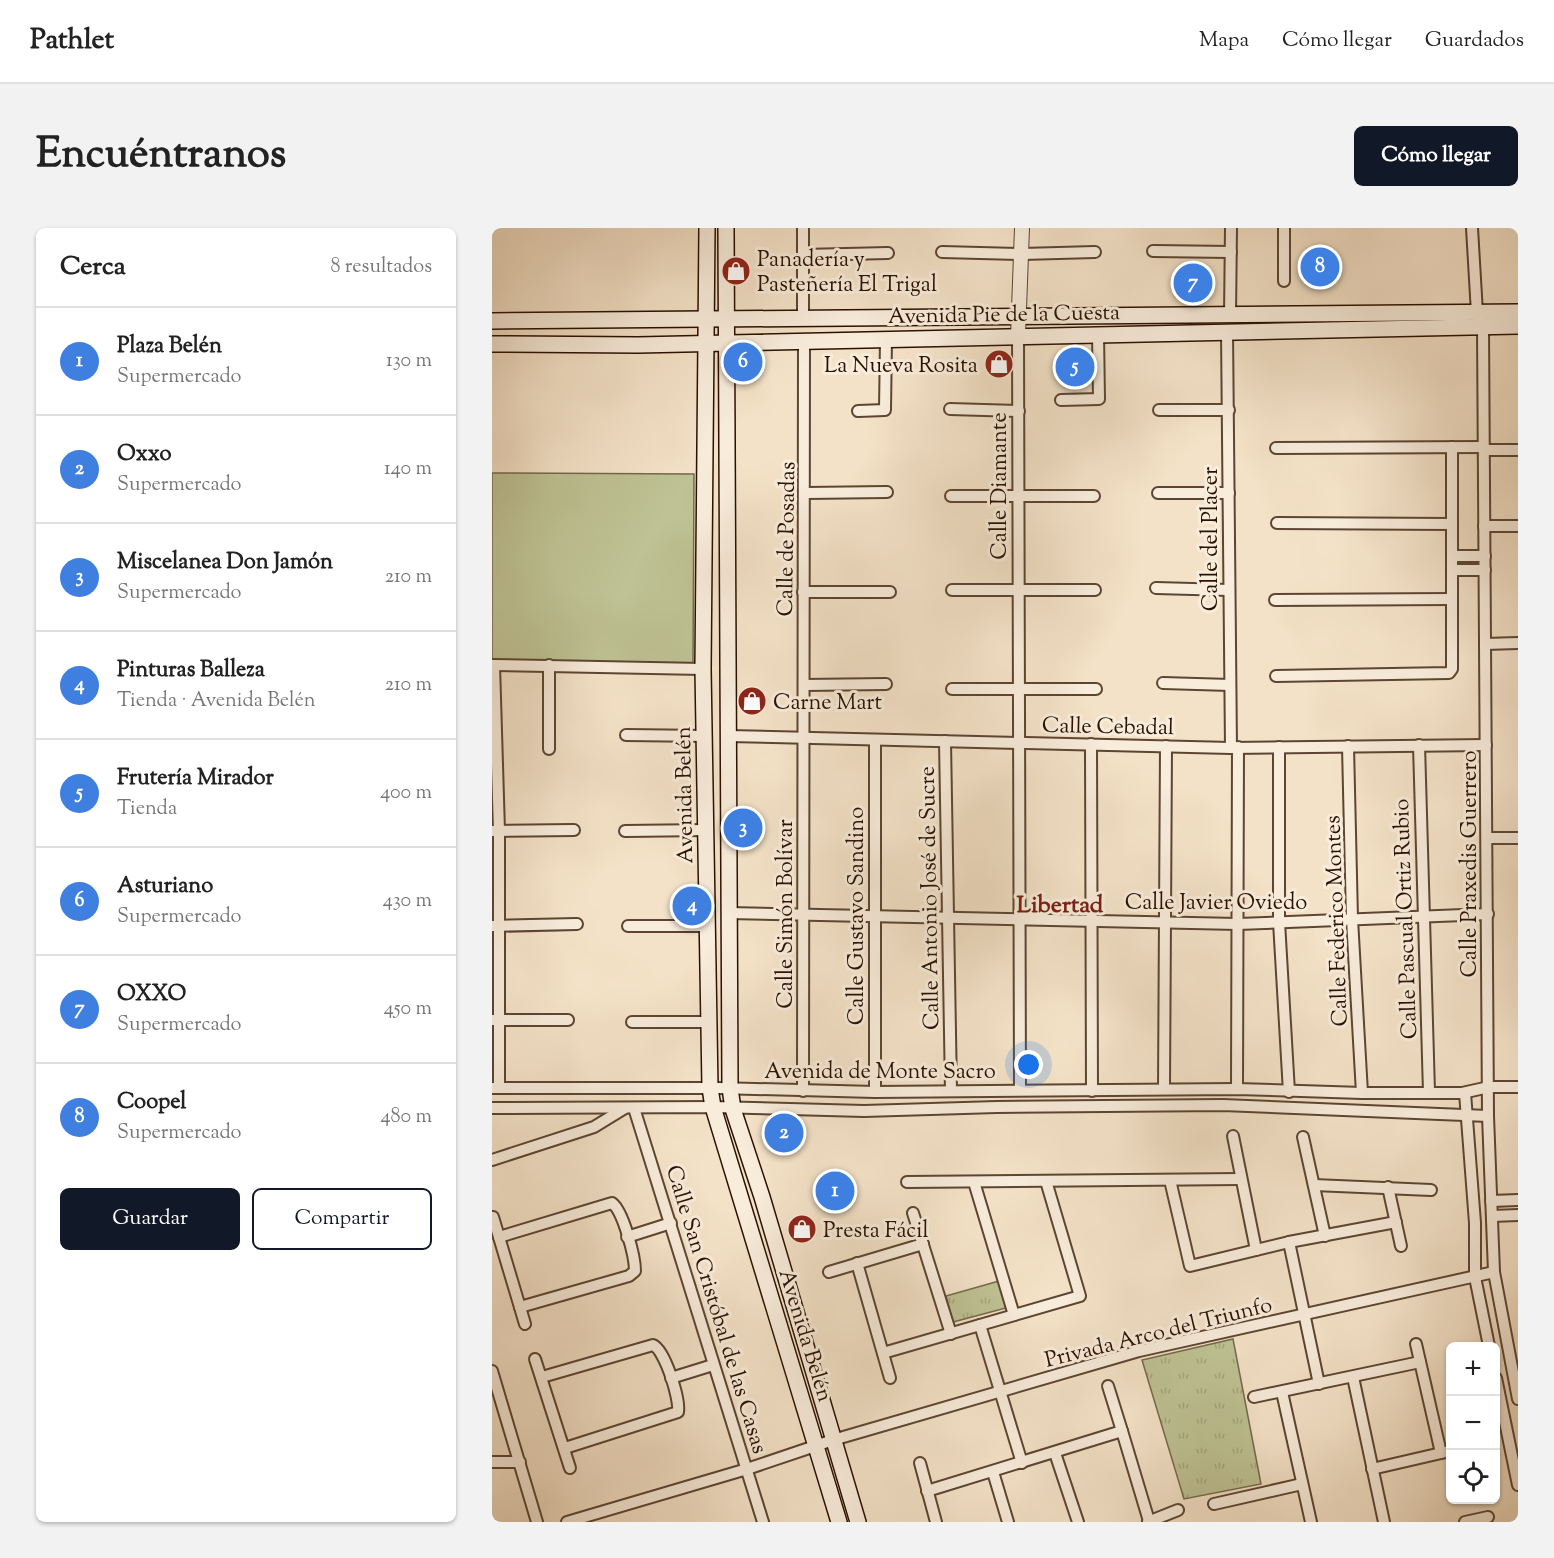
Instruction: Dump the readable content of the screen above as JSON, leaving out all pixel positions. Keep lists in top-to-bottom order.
{
  "streets": {
    "main road": ["Avenida Pie de la Cuesta", "Avenida Belén"],
    "street": [
      "Calle Diamante",
      "Calle de Posadas",
      "Calle del Placer",
      "Calle Cebadal",
      "Calle Praxedis Guerrero",
      "Calle Antonio José de Sucre",
      "Calle Javier Oviedo",
      "Calle Simón Bolívar",
      "Calle Gustavo Sandino",
      "Calle Pascual Ortiz Rubio",
      "Calle Federico Montes",
      "Avenida de Monte Sacro",
      "Calle San Cristóbal de las Casas",
      "Privada Arco del Triunfo"
    ]
  },
  "crossings": [
    ["Avenida Pie de la Cuesta", "Calle Diamante"],
    ["Avenida Pie de la Cuesta", "Calle de Posadas"],
    ["Avenida Pie de la Cuesta", "Calle del Placer"],
    ["Avenida Pie de la Cuesta", "Avenida Belén"],
    ["Avenida Pie de la Cuesta", "Calle Praxedis Guerrero"],
    ["Calle Diamante", "Calle Cebadal"],
    ["Calle Diamante", "Calle Javier Oviedo"],
    ["Calle Diamante", "Avenida de Monte Sacro"],
    ["Calle de Posadas", "Calle Cebadal"],
    ["Calle de Posadas", "Calle Simón Bolívar"],
    ["Calle del Placer", "Calle Cebadal"],
    ["Calle del Placer", "Calle Javier Oviedo"],
    ["Calle del Placer", "Avenida de Monte Sacro"],
    ["Calle Cebadal", "Avenida Belén"],
    ["Calle Cebadal", "Calle Praxedis Guerrero"],
    ["Calle Cebadal", "Calle Antonio José de Sucre"],
    ["Calle Cebadal", "Calle Simón Bolívar"],
    ["Calle Cebadal", "Calle Gustavo Sandino"],
    ["Calle Cebadal", "Calle Pascual Ortiz Rubio"],
    ["Calle Cebadal", "Calle Federico Montes"],
    ["Avenida Belén", "Calle Javier Oviedo"],
    ["Avenida Belén", "Avenida de Monte Sacro"],
    ["Avenida Belén", "Privada Arco del Triunfo"],
    ["Calle Praxedis Guerrero", "Calle Javier Oviedo"],
    ["Calle Praxedis Guerrero", "Avenida de Monte Sacro"],
    ["Calle Praxedis Guerrero", "Privada Arco del Triunfo"],
    ["Calle Antonio José de Sucre", "Calle Javier Oviedo"],
    ["Calle Antonio José de Sucre", "Avenida de Monte Sacro"],
    ["Calle Javier Oviedo", "Calle Simón Bolívar"],
    ["Calle Javier Oviedo", "Calle Gustavo Sandino"],
    ["Calle Javier Oviedo", "Calle Pascual Ortiz Rubio"],
    ["Calle Javier Oviedo", "Calle Federico Montes"],
    ["Calle Simón Bolívar", "Avenida de Monte Sacro"],
    ["Calle Gustavo Sandino", "Avenida de Monte Sacro"],
    ["Calle Pascual Ortiz Rubio", "Avenida de Monte Sacro"],
    ["Calle Federico Montes", "Avenida de Monte Sacro"],
    ["Avenida de Monte Sacro", "Calle San Cristóbal de las Casas"],
    ["Calle San Cristóbal de las Casas", "Privada Arco del Triunfo"]
  ],
  "districts": ["Libertad"],
  "places": {
    "shop": [
      "Panadería y Pasteñería El Trigal",
      "La Nueva Rosita",
      "Carne Mart",
      "Presta Fácil"
    ]
  },
  "page": {
    "header": "Pathlet",
    "nav": ["Mapa", "Cómo llegar", "Guardados"],
    "title": "Encuéntranos",
    "buttons": [
      "Cómo llegar",
      ["Guardar", "Compartir"]
    ],
    "heading": ["Cerca", "8 resultados"],
    "pins": [
      "8",
      "7",
      "6",
      "5",
      "3",
      "4",
      "2",
      "1"
    ],
    "list": [
      {
        "mark": "1",
        "name": "Plaza Belén",
        "note": "Supermercado",
        "value": "130 m"
      },
      {
        "mark": "2",
        "name": "Oxxo",
        "note": "Supermercado",
        "value": "140 m"
      },
      {
        "mark": "3",
        "name": "Miscelanea Don Jamón",
        "note": "Supermercado",
        "value": "210 m"
      },
      {
        "mark": "4",
        "name": "Pinturas Balleza",
        "note": "Tienda · Avenida Belén",
        "value": "210 m"
      },
      {
        "mark": "5",
        "name": "Frutería Mirador",
        "note": "Tienda",
        "value": "400 m"
      },
      {
        "mark": "6",
        "name": "Asturiano",
        "note": "Supermercado",
        "value": "430 m"
      },
      {
        "mark": "7",
        "name": "OXXO",
        "note": "Supermercado",
        "value": "450 m"
      },
      {
        "mark": "8",
        "name": "Coopel",
        "note": "Supermercado",
        "value": "480 m"
      }
    ],
    "map_buttons": ["+", "−"]
  }
}
